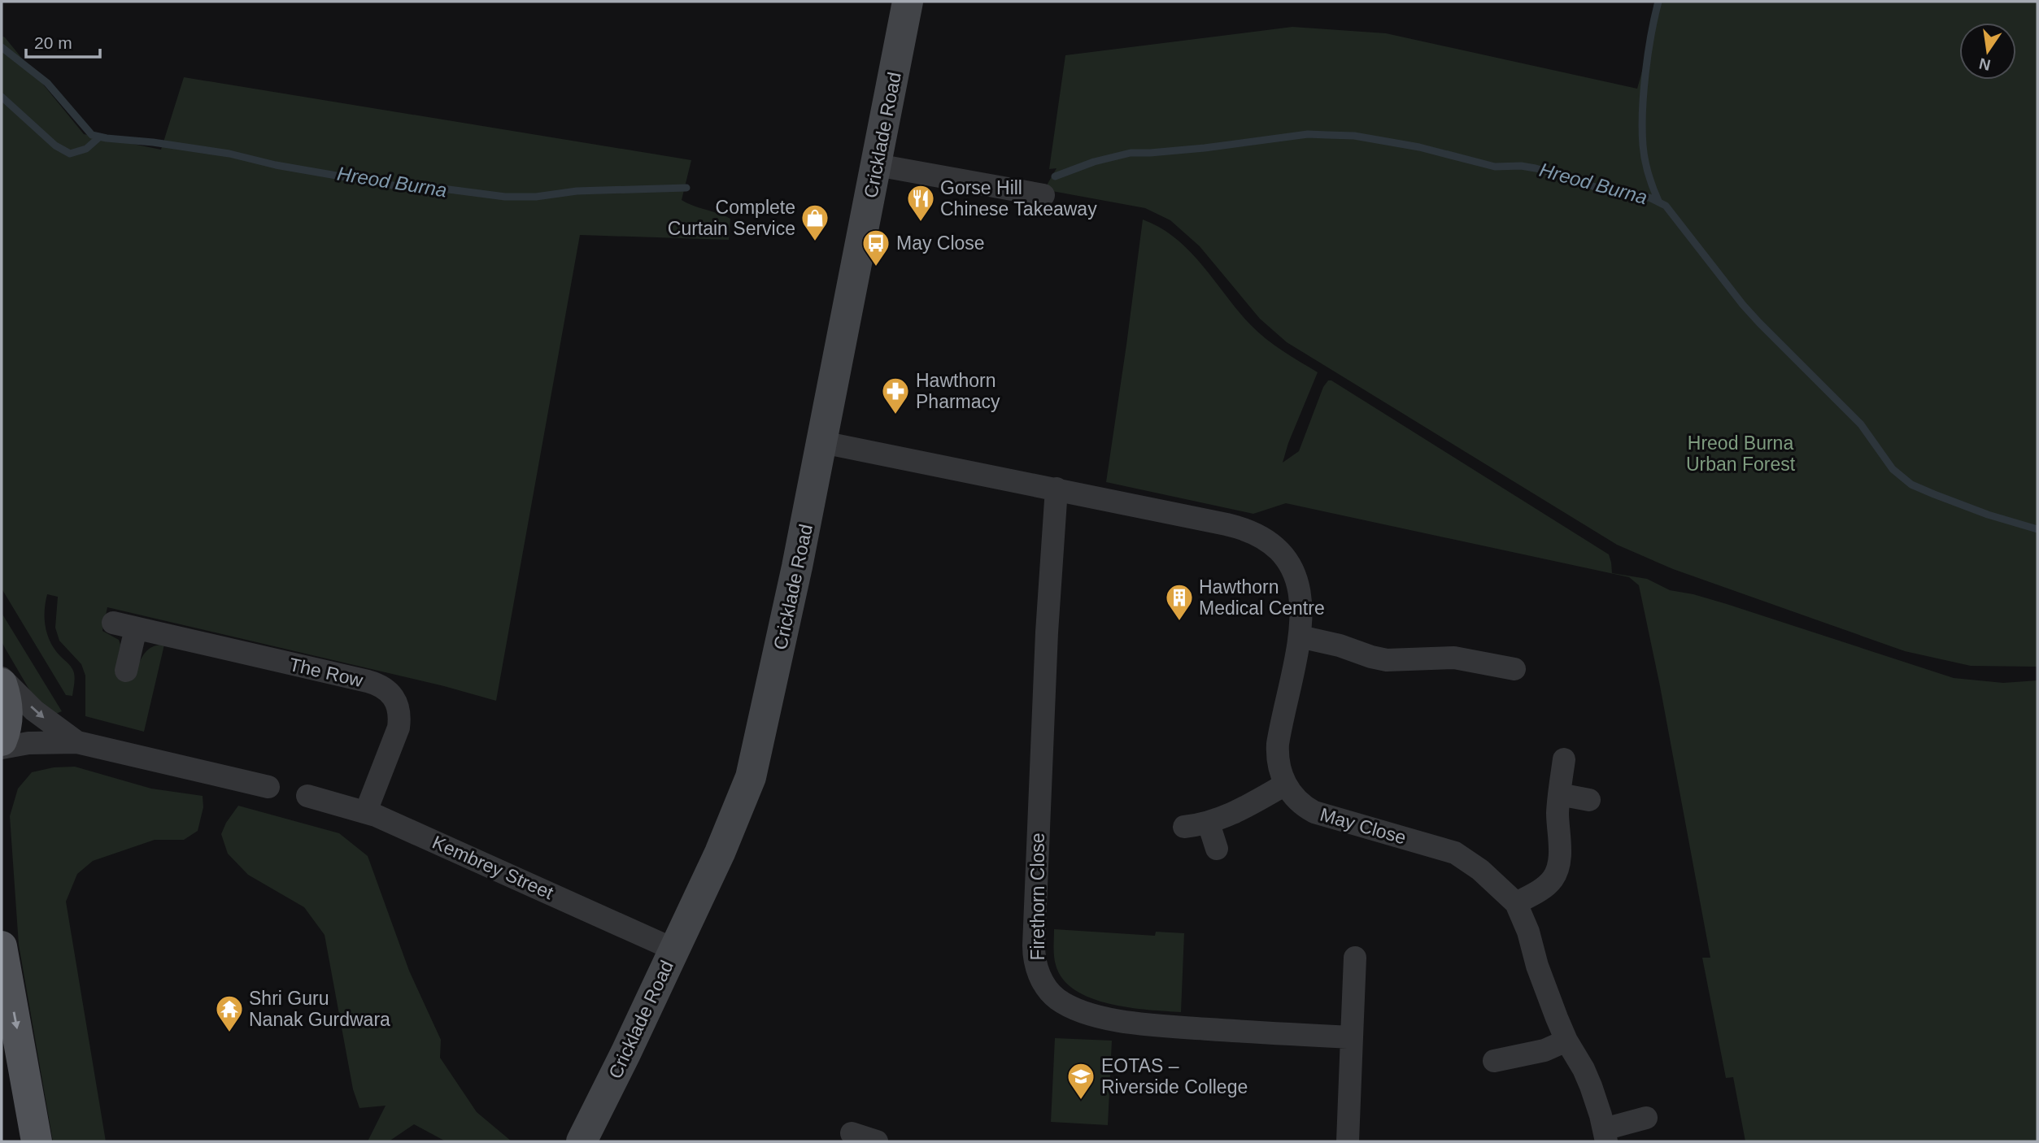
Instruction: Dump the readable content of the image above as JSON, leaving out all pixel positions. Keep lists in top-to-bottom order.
{
  "streets": {
    "street": [
      "Cricklade Road",
      "The Row",
      "May Close",
      "Kembrey Street",
      "Firethorn Close"
    ]
  },
  "crossings": [
    ["Cricklade Road", "May Close"],
    ["Cricklade Road", "Kembrey Street"],
    ["The Row", "Kembrey Street"],
    ["May Close", "Firethorn Close"]
  ],
  "water": ["Hreod Burna"],
  "parks": ["Hreod Burna Urban Forest"],
  "places": {
    "restaurant": ["Gorse Hill Chinese Takeaway"],
    "shop": ["Complete Curtain Service"],
    "bus stop": ["May Close"],
    "pharmacy": ["Hawthorn Pharmacy"],
    "building": ["Hawthorn Medical Centre"],
    "temple": ["Shri Guru Nanak Gurdwara"],
    "school or university": ["EOTAS – Riverside College"]
  },
  "scale_bar": "20 m",
  "north": "bottom"
}
